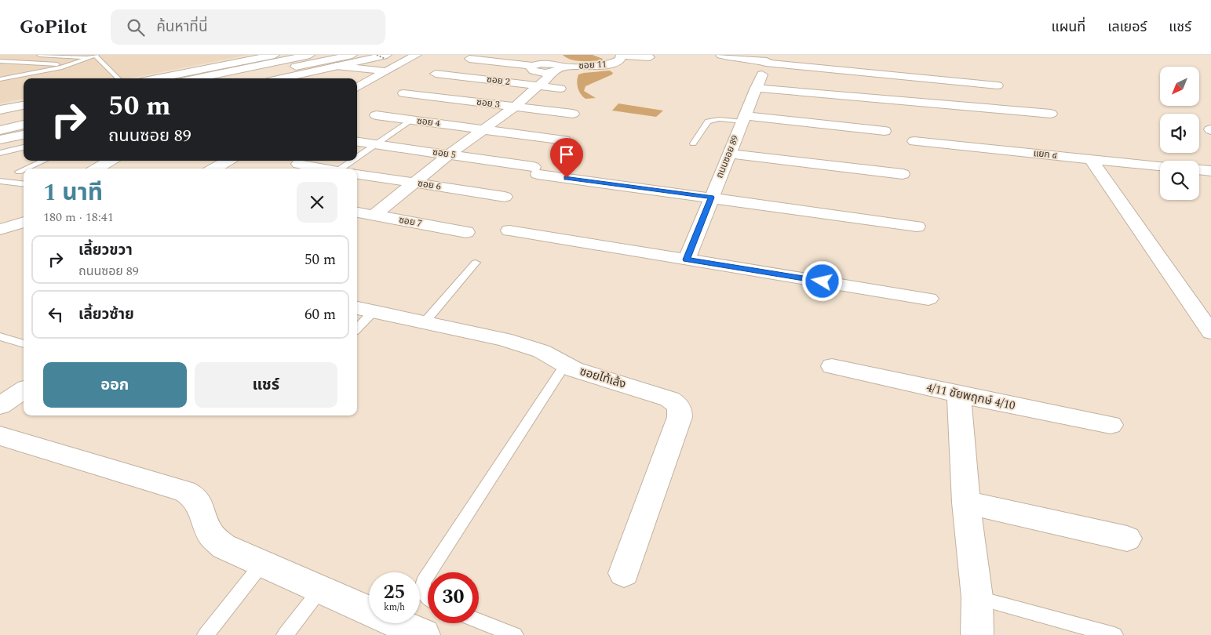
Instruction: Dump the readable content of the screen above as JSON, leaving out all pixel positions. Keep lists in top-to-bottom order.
{
  "streets": {
    "main road": [
      "ซอย 11",
      "ซอย 2",
      "ซอย 3",
      "ซอย 4",
      "ซอย 5",
      "แยก ๔",
      "ถนนซอย 89",
      "ซอย 6",
      "ซอย 7",
      "ซอยไท้เล้ง",
      "4/11 ชัยพฤกษ์ 4/10"
    ]
  },
  "crossings": [
    ["ซอย 5", "ถนนซอย 89"]
  ],
  "north": "bottom left",
  "page": {
    "header": "GoPilot",
    "search": "ค้นหาที่นี่",
    "nav": ["แผนที่", "เลเยอร์", "แชร์"],
    "turn": ["50 m", "ถนนซอย 89"],
    "heading": ["1 นาที", "180 m · 18:41"],
    "list": [
      {
        "name": "เลี้ยวขวา",
        "note": "ถนนซอย 89",
        "value": "50 m"
      },
      {
        "name": "เลี้ยวซ้าย",
        "value": "60 m"
      }
    ],
    "buttons": ["ออก", "แชร์"],
    "speed": "25 km/h",
    "limit": "30"
  }
}
